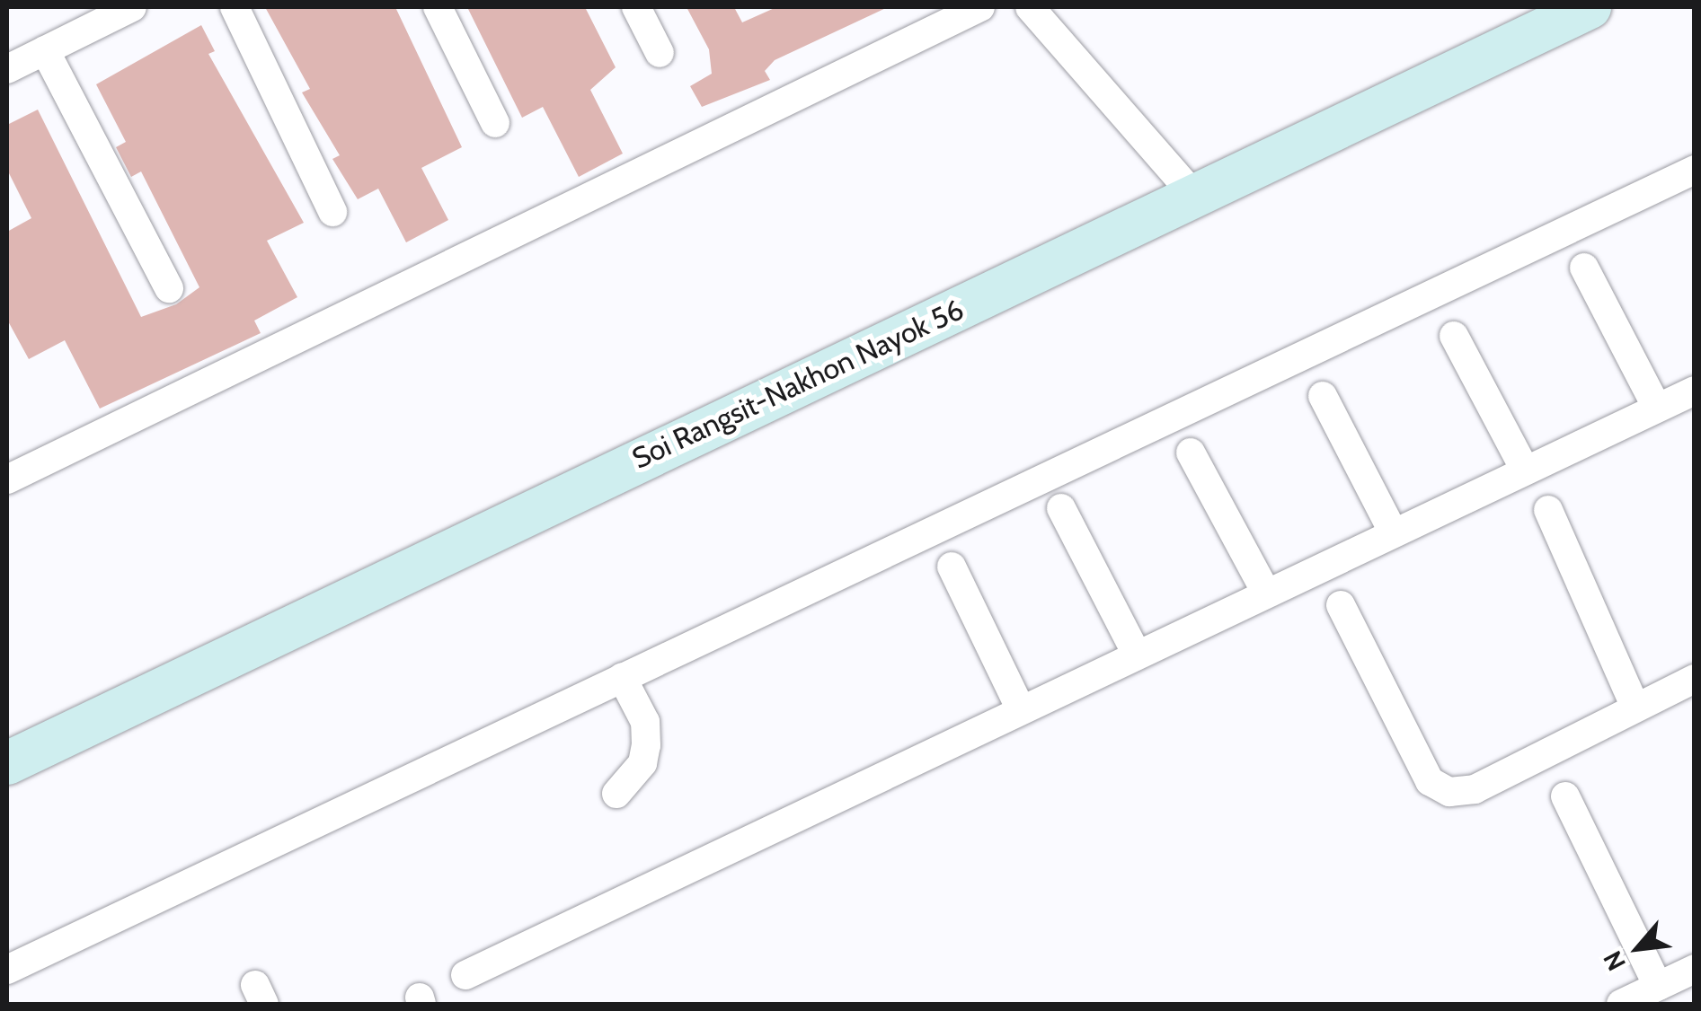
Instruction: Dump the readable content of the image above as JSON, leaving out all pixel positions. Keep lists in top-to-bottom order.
{
  "streets": {
    "street": ["Soi Rangsit-Nakhon Nayok 56"]
  },
  "north": "bottom left"
}
